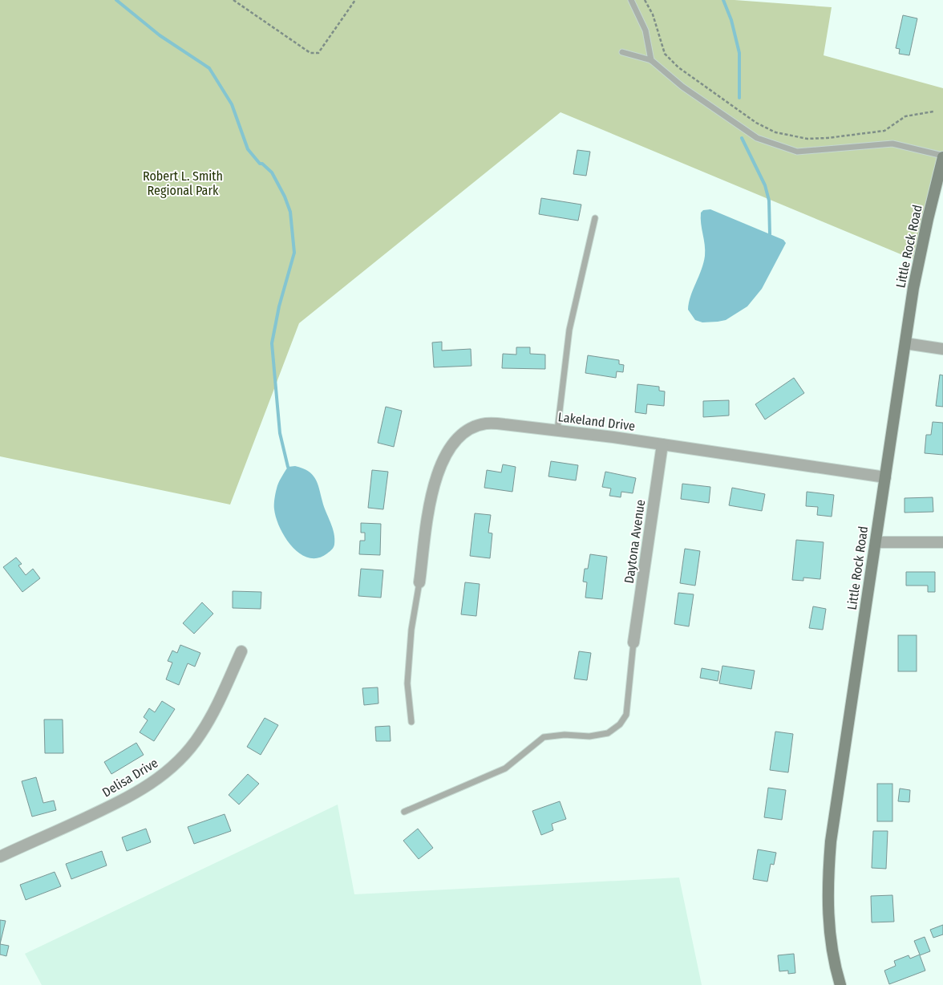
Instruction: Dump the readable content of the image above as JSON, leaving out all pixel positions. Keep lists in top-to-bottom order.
{
  "streets": {
    "main road": ["Little Rock Road"],
    "street": ["Lakeland Drive", "Daytona Avenue", "Delisa Drive"]
  },
  "crossings": [
    ["Little Rock Road", "Lakeland Drive"],
    ["Lakeland Drive", "Daytona Avenue"]
  ],
  "parks": ["Robert L. Smith Regional Park"]
}
